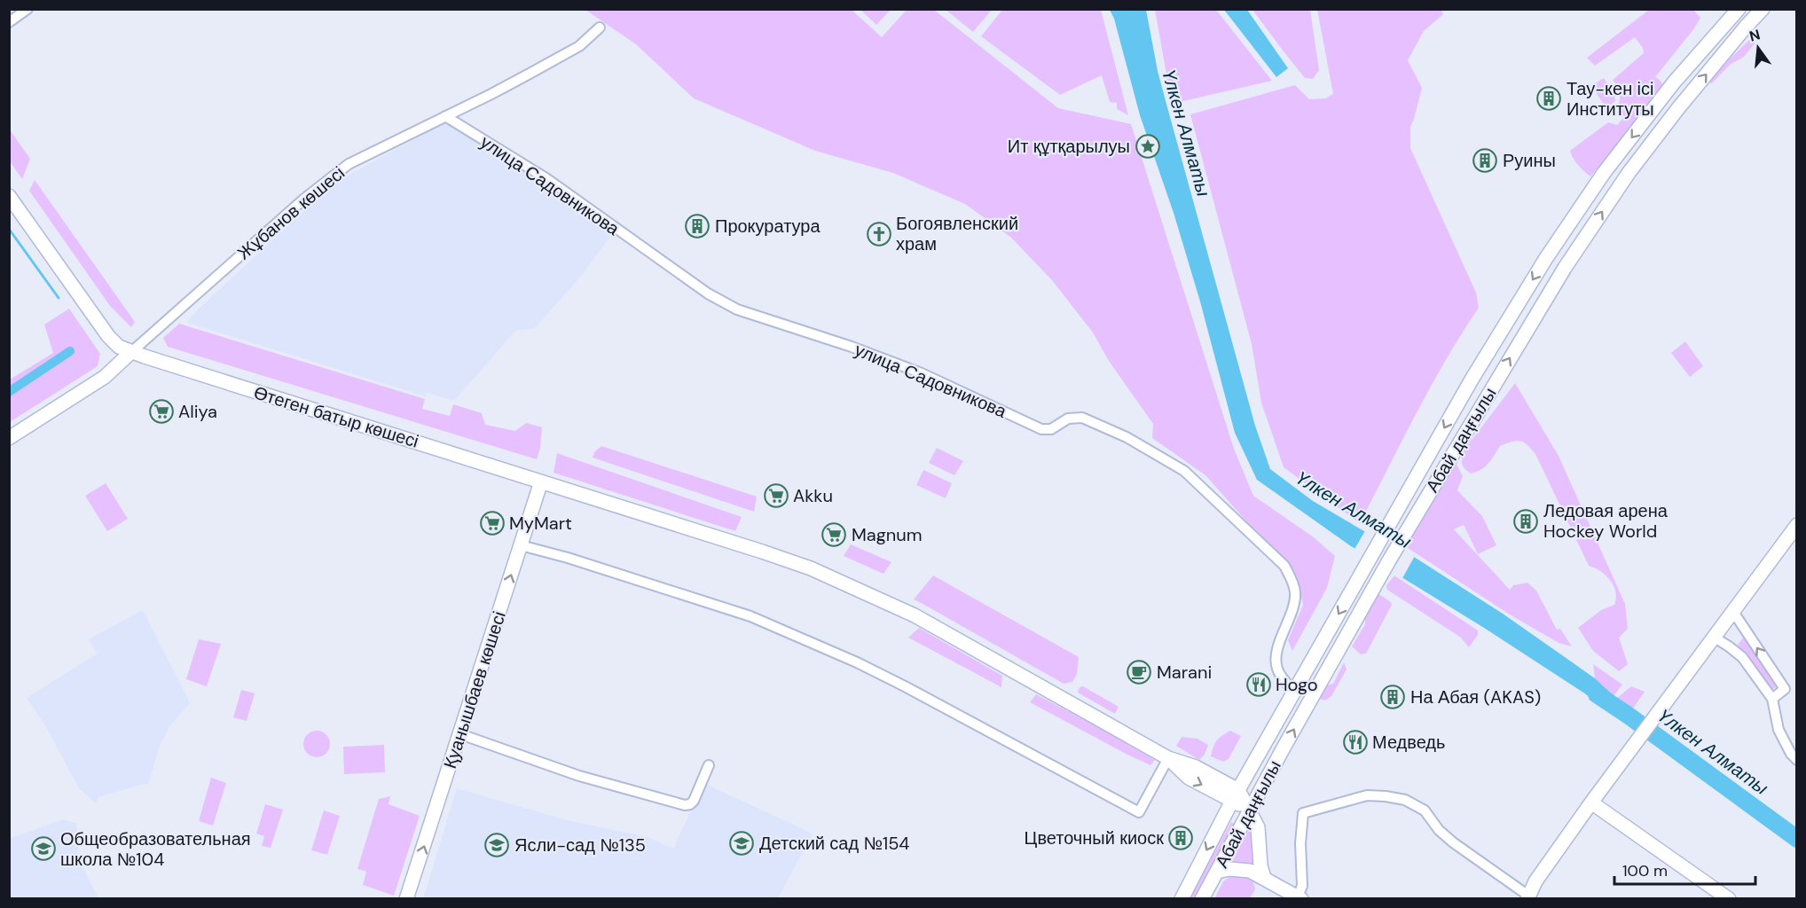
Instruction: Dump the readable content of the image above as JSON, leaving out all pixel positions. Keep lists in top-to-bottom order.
{
  "streets": {
    "main road": [
      "Жұбанов көшесі",
      "Өтеген батыр көшесі",
      "Абай даңғылы",
      "Қуанышбаев көшесі"
    ],
    "street": ["улица Садовникова"]
  },
  "crossings": [
    ["улица Садовникова", "Жұбанов көшесі"],
    ["улица Садовникова", "Абай даңғылы"],
    ["Жұбанов көшесі", "Өтеген батыр көшесі"],
    ["Өтеген батыр көшесі", "Қуанышбаев көшесі"]
  ],
  "one_way": ["Қуанышбаев көшесі"],
  "water": ["Үлкен Алматы"],
  "places": {
    "building": [
      "Тау-кен ісі Институты",
      "Руины",
      "Прокуратура",
      "Ледовая арена Hockey World",
      "На Абая (AKAS)",
      "Цветочный киоск"
    ],
    "place": ["Ит құтқарылуы"],
    "church": ["Богоявленский храм"],
    "supermarket": [
      "Aliya",
      "Akku",
      "MyMart",
      "Magnum"
    ],
    "cafe": ["Marani"],
    "restaurant": ["Hogo", "Медведь"],
    "school or university": ["Детский сад №154", "Ясли-сад №135", "Общеобразовательная школа №104"]
  },
  "scale_bar": "100 m",
  "north": "top"
}
